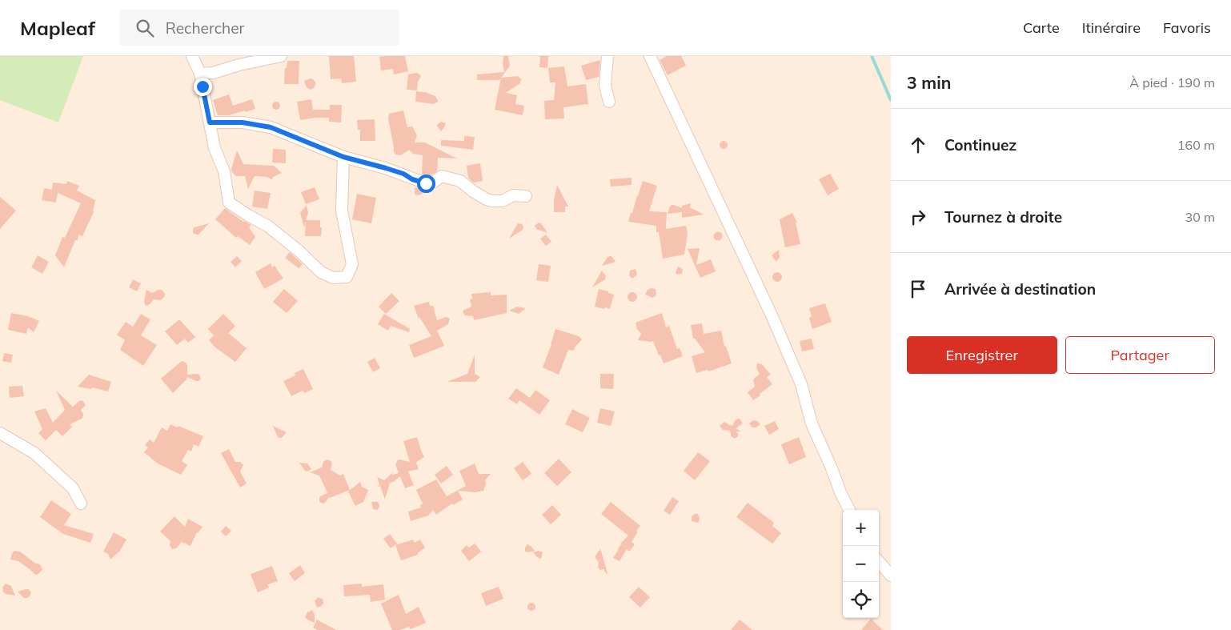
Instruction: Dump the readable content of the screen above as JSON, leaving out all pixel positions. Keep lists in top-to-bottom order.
{
  "page": {
    "header": "Mapleaf",
    "search": "Rechercher",
    "nav": ["Carte", "Itinéraire", "Favoris"],
    "heading": ["3 min", "À pied · 190 m"],
    "list": [
      ["Continuez", "160 m"],
      ["Tournez à droite", "30 m"],
      "Arrivée à destination"
    ],
    "buttons": ["Enregistrer", "Partager"],
    "map_buttons": ["+", "−"]
  }
}
